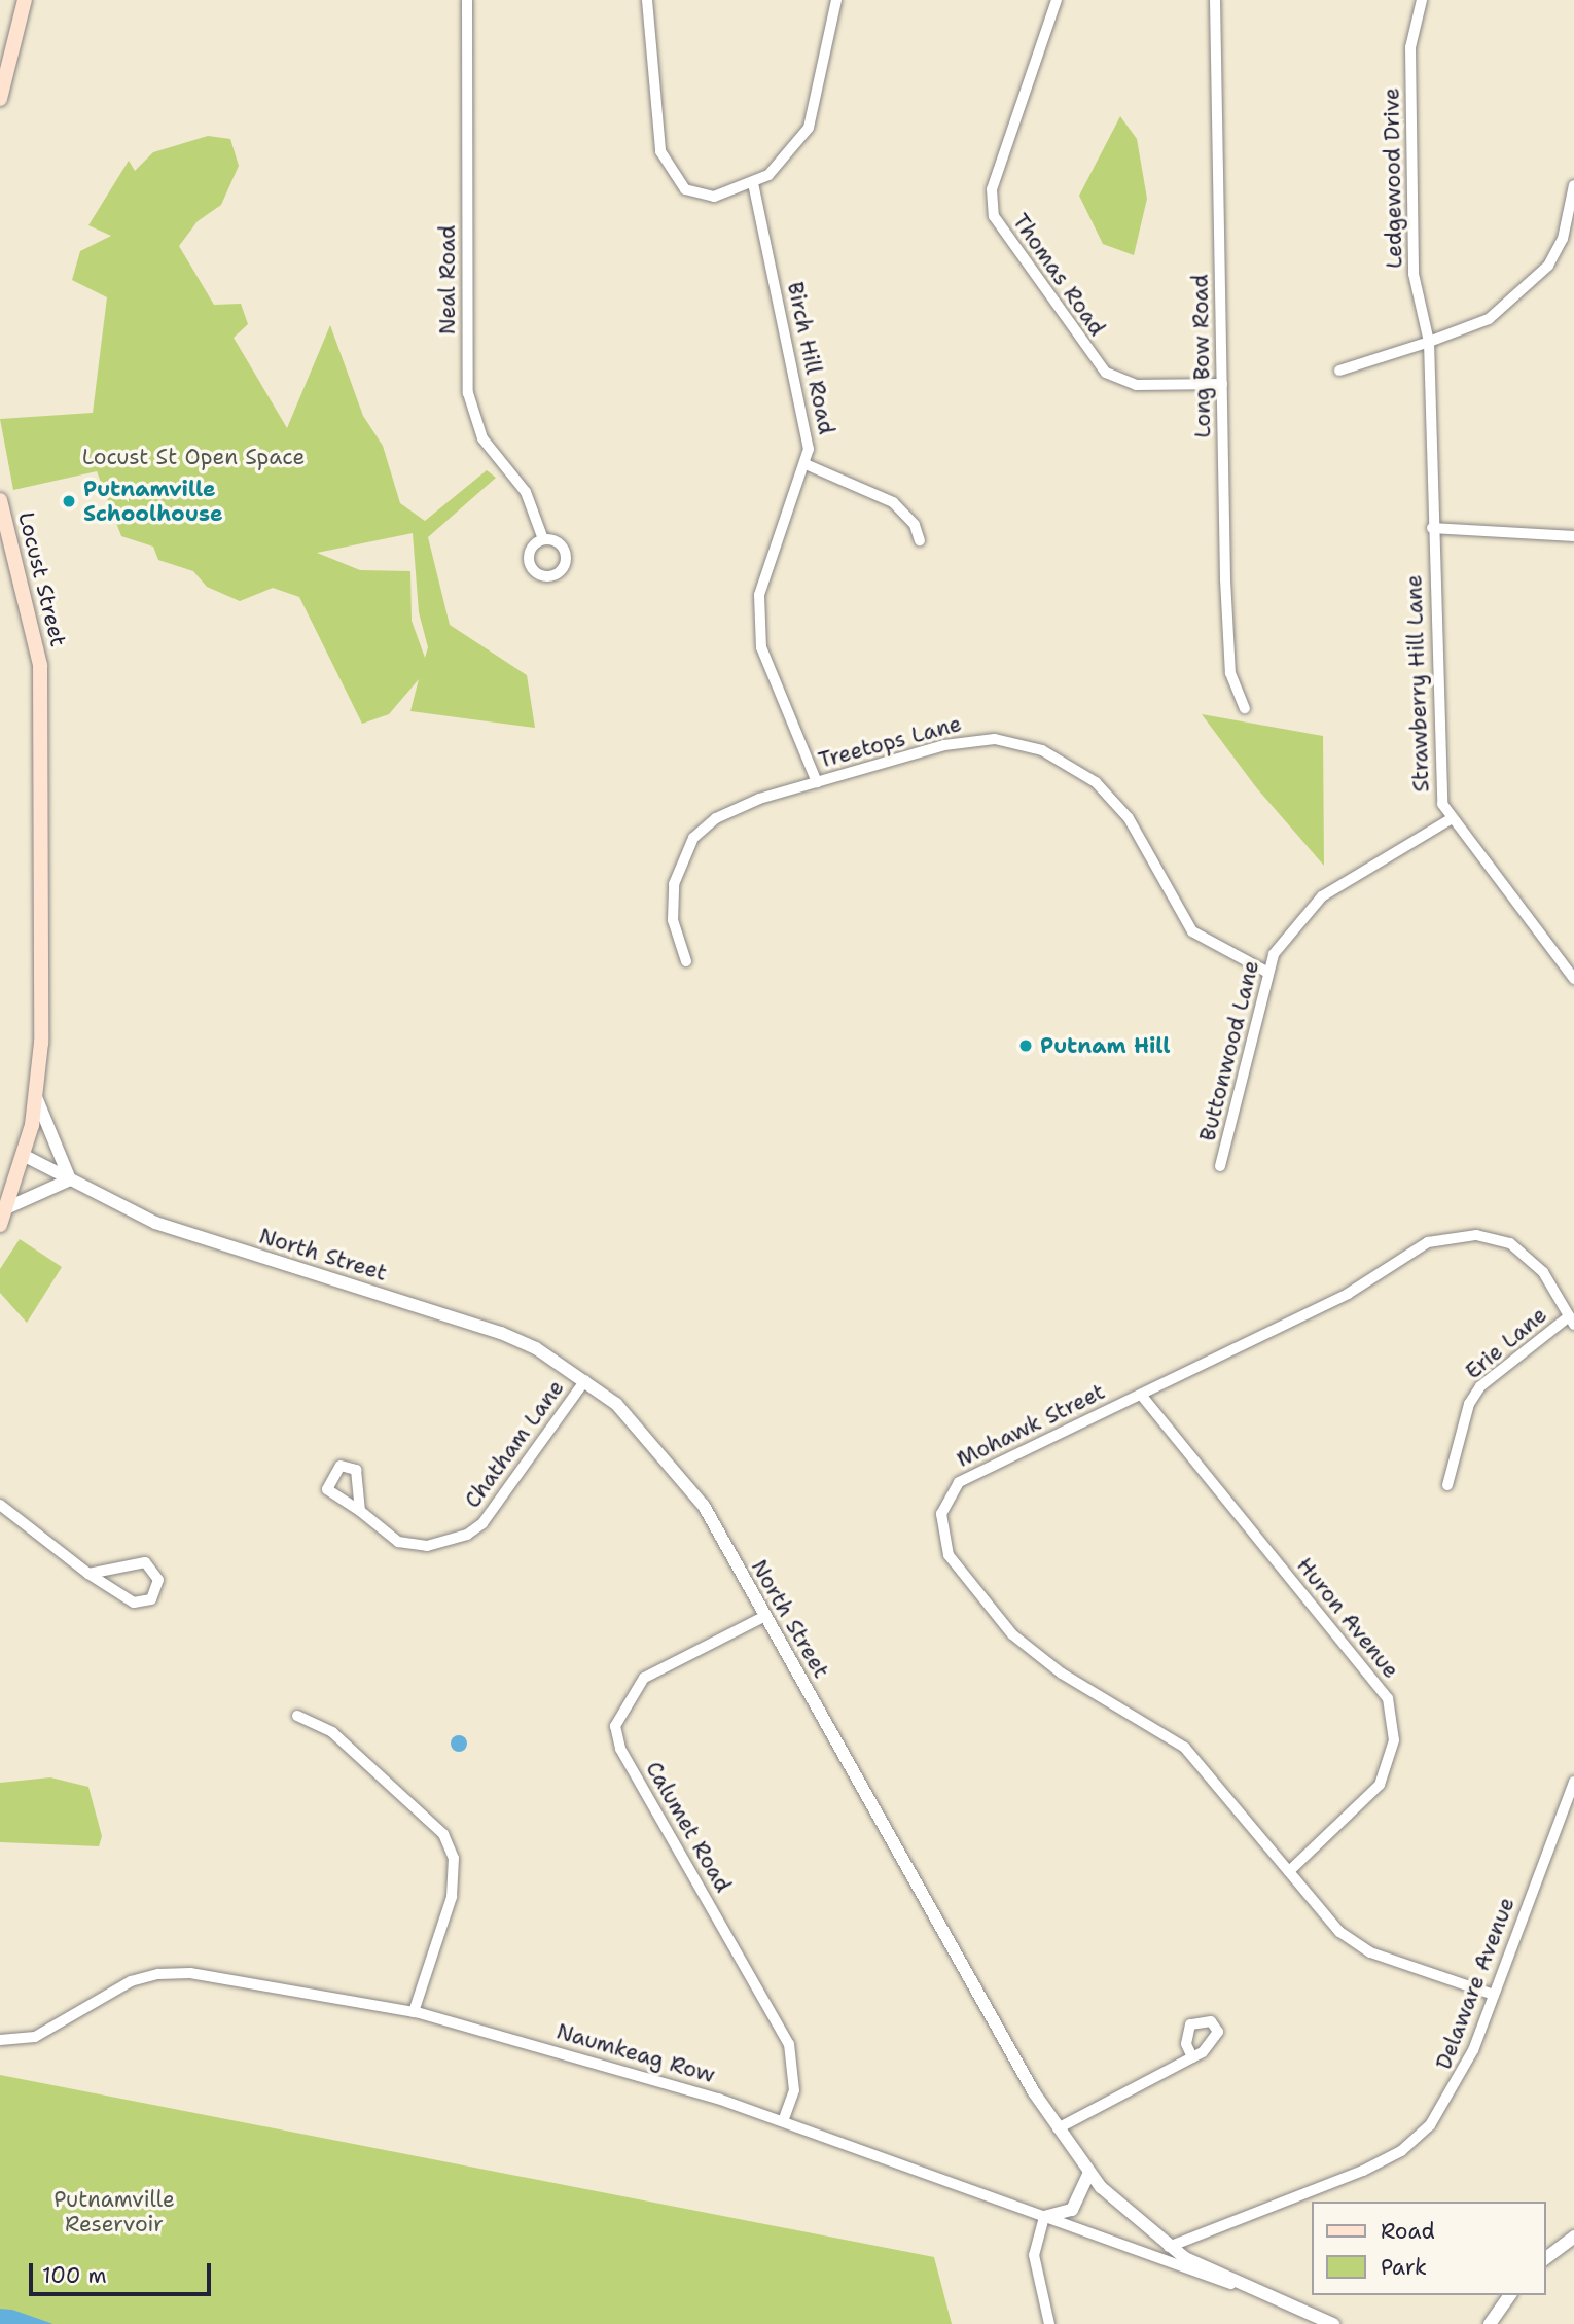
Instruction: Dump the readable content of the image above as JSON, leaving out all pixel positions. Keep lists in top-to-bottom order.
{
  "streets": {
    "main road": ["Locust Street"],
    "street": [
      "Ledgewood Drive",
      "Thomas Road",
      "Neal Road",
      "Long Bow Road",
      "Birch Hill Road",
      "Strawberry Hill Lane",
      "Treetops Lane",
      "Buttonwood Lane",
      "North Street",
      "Erie Lane",
      "Mohawk Street",
      "Chatham Lane",
      "Huron Avenue",
      "Calumet Road",
      "Delaware Avenue",
      "Naumkeag Row"
    ]
  },
  "crossings": [
    ["Ledgewood Drive", "Strawberry Hill Lane"],
    ["Thomas Road", "Long Bow Road"],
    ["Birch Hill Road", "Treetops Lane"],
    ["Locust Street", "North Street"],
    ["Strawberry Hill Lane", "Buttonwood Lane"],
    ["Treetops Lane", "Buttonwood Lane"],
    ["North Street", "Chatham Lane"],
    ["North Street", "Calumet Road"],
    ["North Street", "Delaware Avenue"],
    ["North Street", "Naumkeag Row"],
    ["Erie Lane", "Mohawk Street"],
    ["Mohawk Street", "Huron Avenue"],
    ["Mohawk Street", "Delaware Avenue"],
    ["Calumet Road", "Naumkeag Row"]
  ],
  "parks": ["Locust St Open Space", "Putnamville Reservoir"],
  "places": ["Putnamville Schoolhouse", "Putnam Hill"],
  "legend": ["Road", "Park"],
  "scale_bar": "100 m"
}
